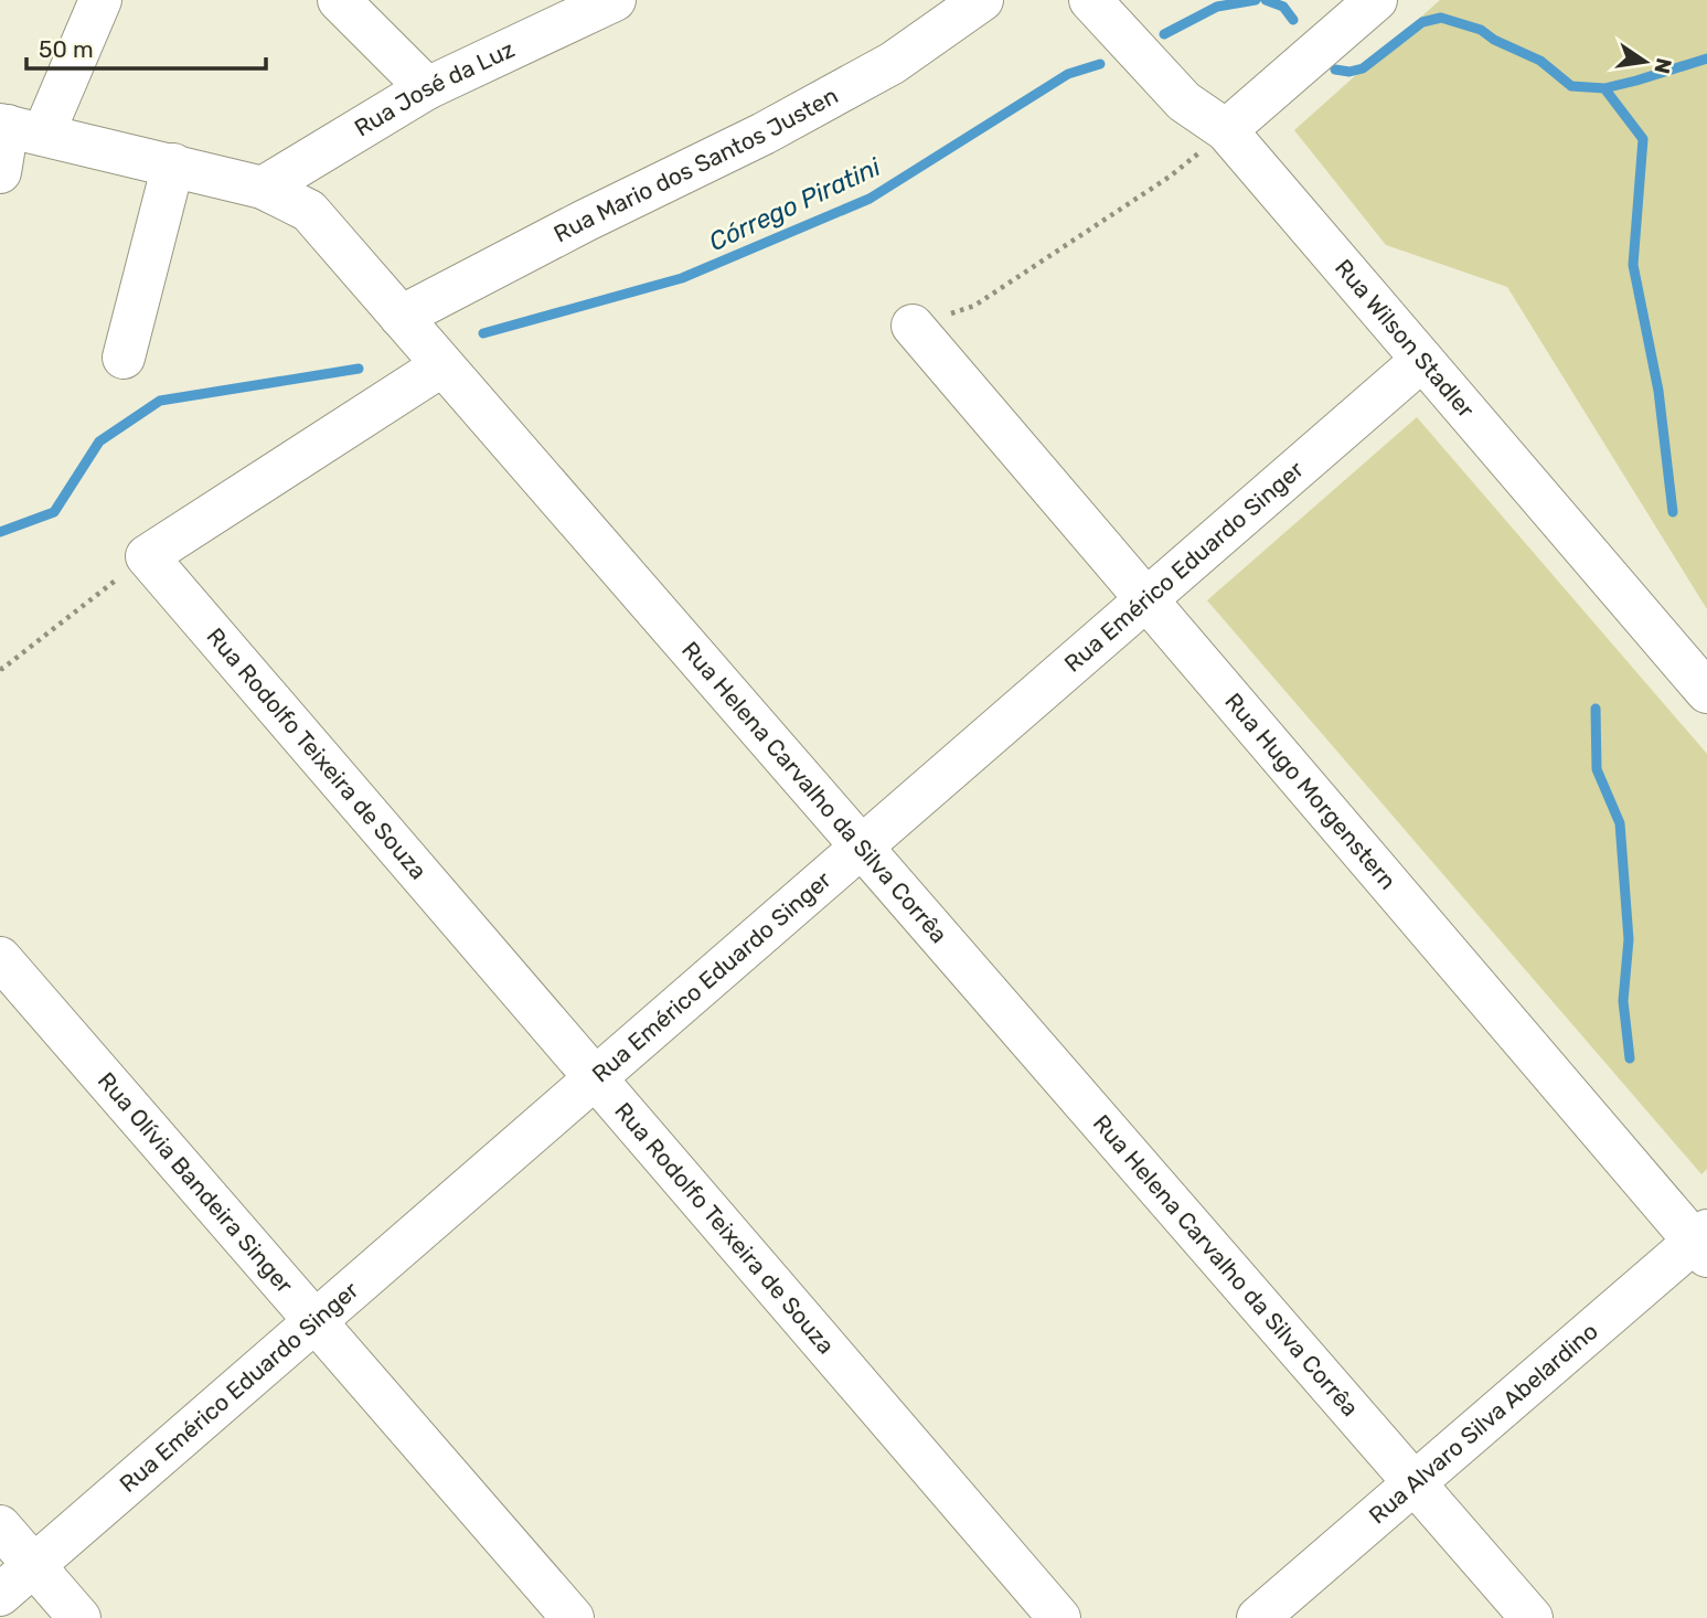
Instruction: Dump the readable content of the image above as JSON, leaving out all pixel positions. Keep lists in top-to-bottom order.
{
  "streets": {
    "street": [
      "Rua José da Luz",
      "Rua Mario dos Santos Justen",
      "Rua Wilson Stadler",
      "Rua Emérico Eduardo Singer",
      "Rua Rodolfo Teixeira de Souza",
      "Rua Hugo Morgenstern",
      "Rua Helena Carvalho da Silva Corrêa",
      "Rua Olívia Bandeira Singer",
      "Rua Alvaro Silva Abelardino"
    ]
  },
  "crossings": [
    ["Rua José da Luz", "Rua Helena Carvalho da Silva Corrêa"],
    ["Rua Mario dos Santos Justen", "Rua Helena Carvalho da Silva Corrêa"],
    ["Rua Wilson Stadler", "Rua Emérico Eduardo Singer"],
    ["Rua Emérico Eduardo Singer", "Rua Rodolfo Teixeira de Souza"],
    ["Rua Emérico Eduardo Singer", "Rua Hugo Morgenstern"],
    ["Rua Emérico Eduardo Singer", "Rua Helena Carvalho da Silva Corrêa"],
    ["Rua Emérico Eduardo Singer", "Rua Olívia Bandeira Singer"],
    ["Rua Hugo Morgenstern", "Rua Alvaro Silva Abelardino"],
    ["Rua Helena Carvalho da Silva Corrêa", "Rua Alvaro Silva Abelardino"]
  ],
  "water": ["Córrego Piratini"],
  "scale_bar": "50 m",
  "north": "right"
}
